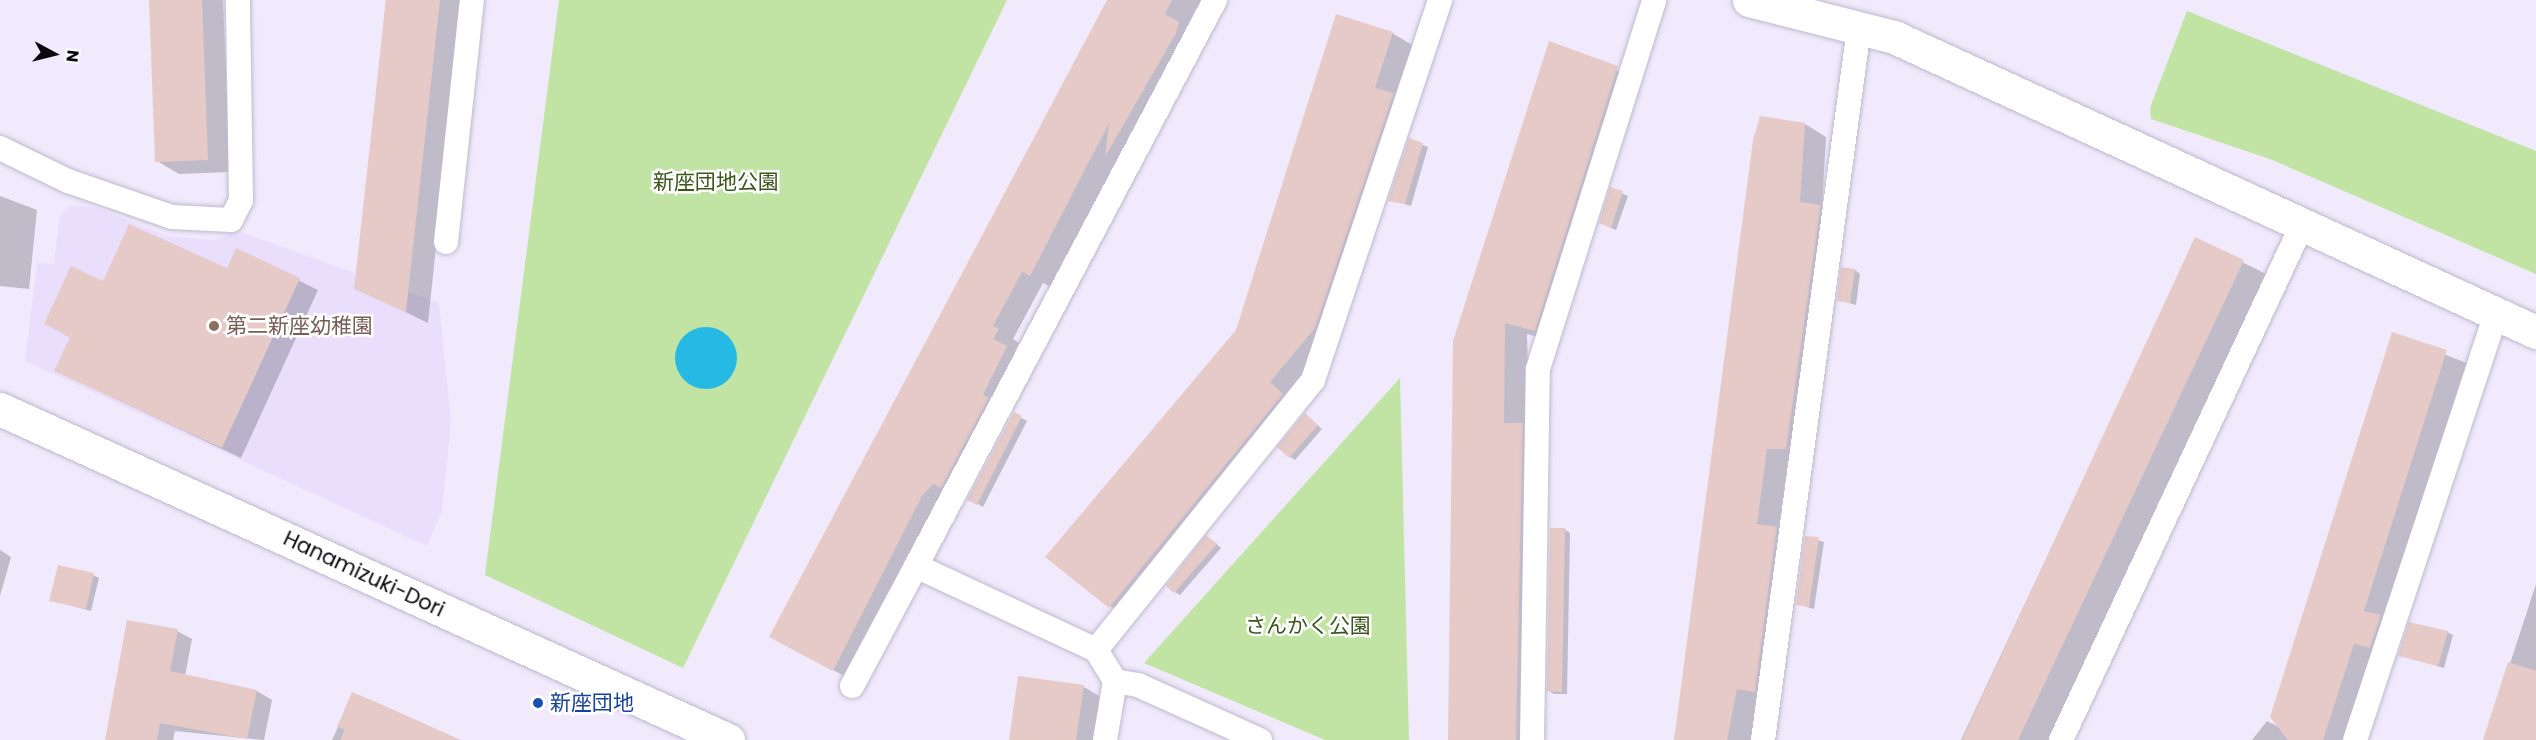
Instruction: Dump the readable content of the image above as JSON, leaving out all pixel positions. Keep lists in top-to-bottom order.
{
  "streets": {
    "street": ["Hanamizuki-Dori"]
  },
  "parks": ["新座団地公園", "さんかく公園"],
  "places": ["第二新座幼稚園", "新座団地"],
  "north": "right"
}
